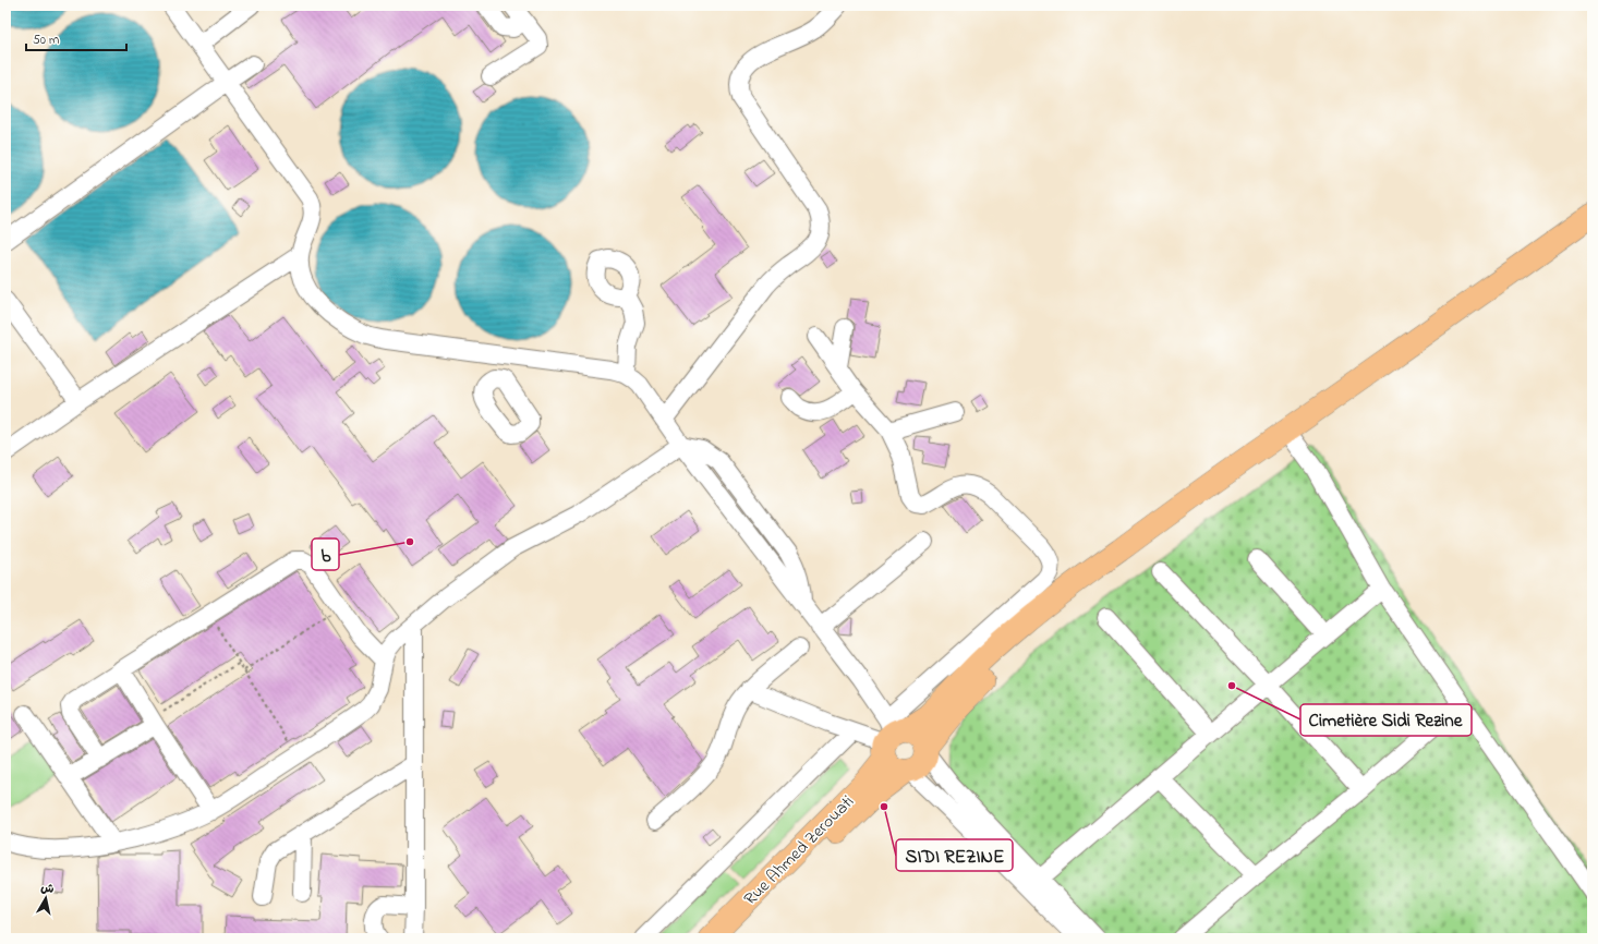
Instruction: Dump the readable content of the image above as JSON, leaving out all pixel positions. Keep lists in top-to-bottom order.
{
  "streets": {
    "main road": ["Rue Ahmed Zerouati"]
  },
  "places": ["b", "Cimetière Sidi Rezine", "SIDI REZINE"],
  "scale_bar": "50 m",
  "north": "top"
}
